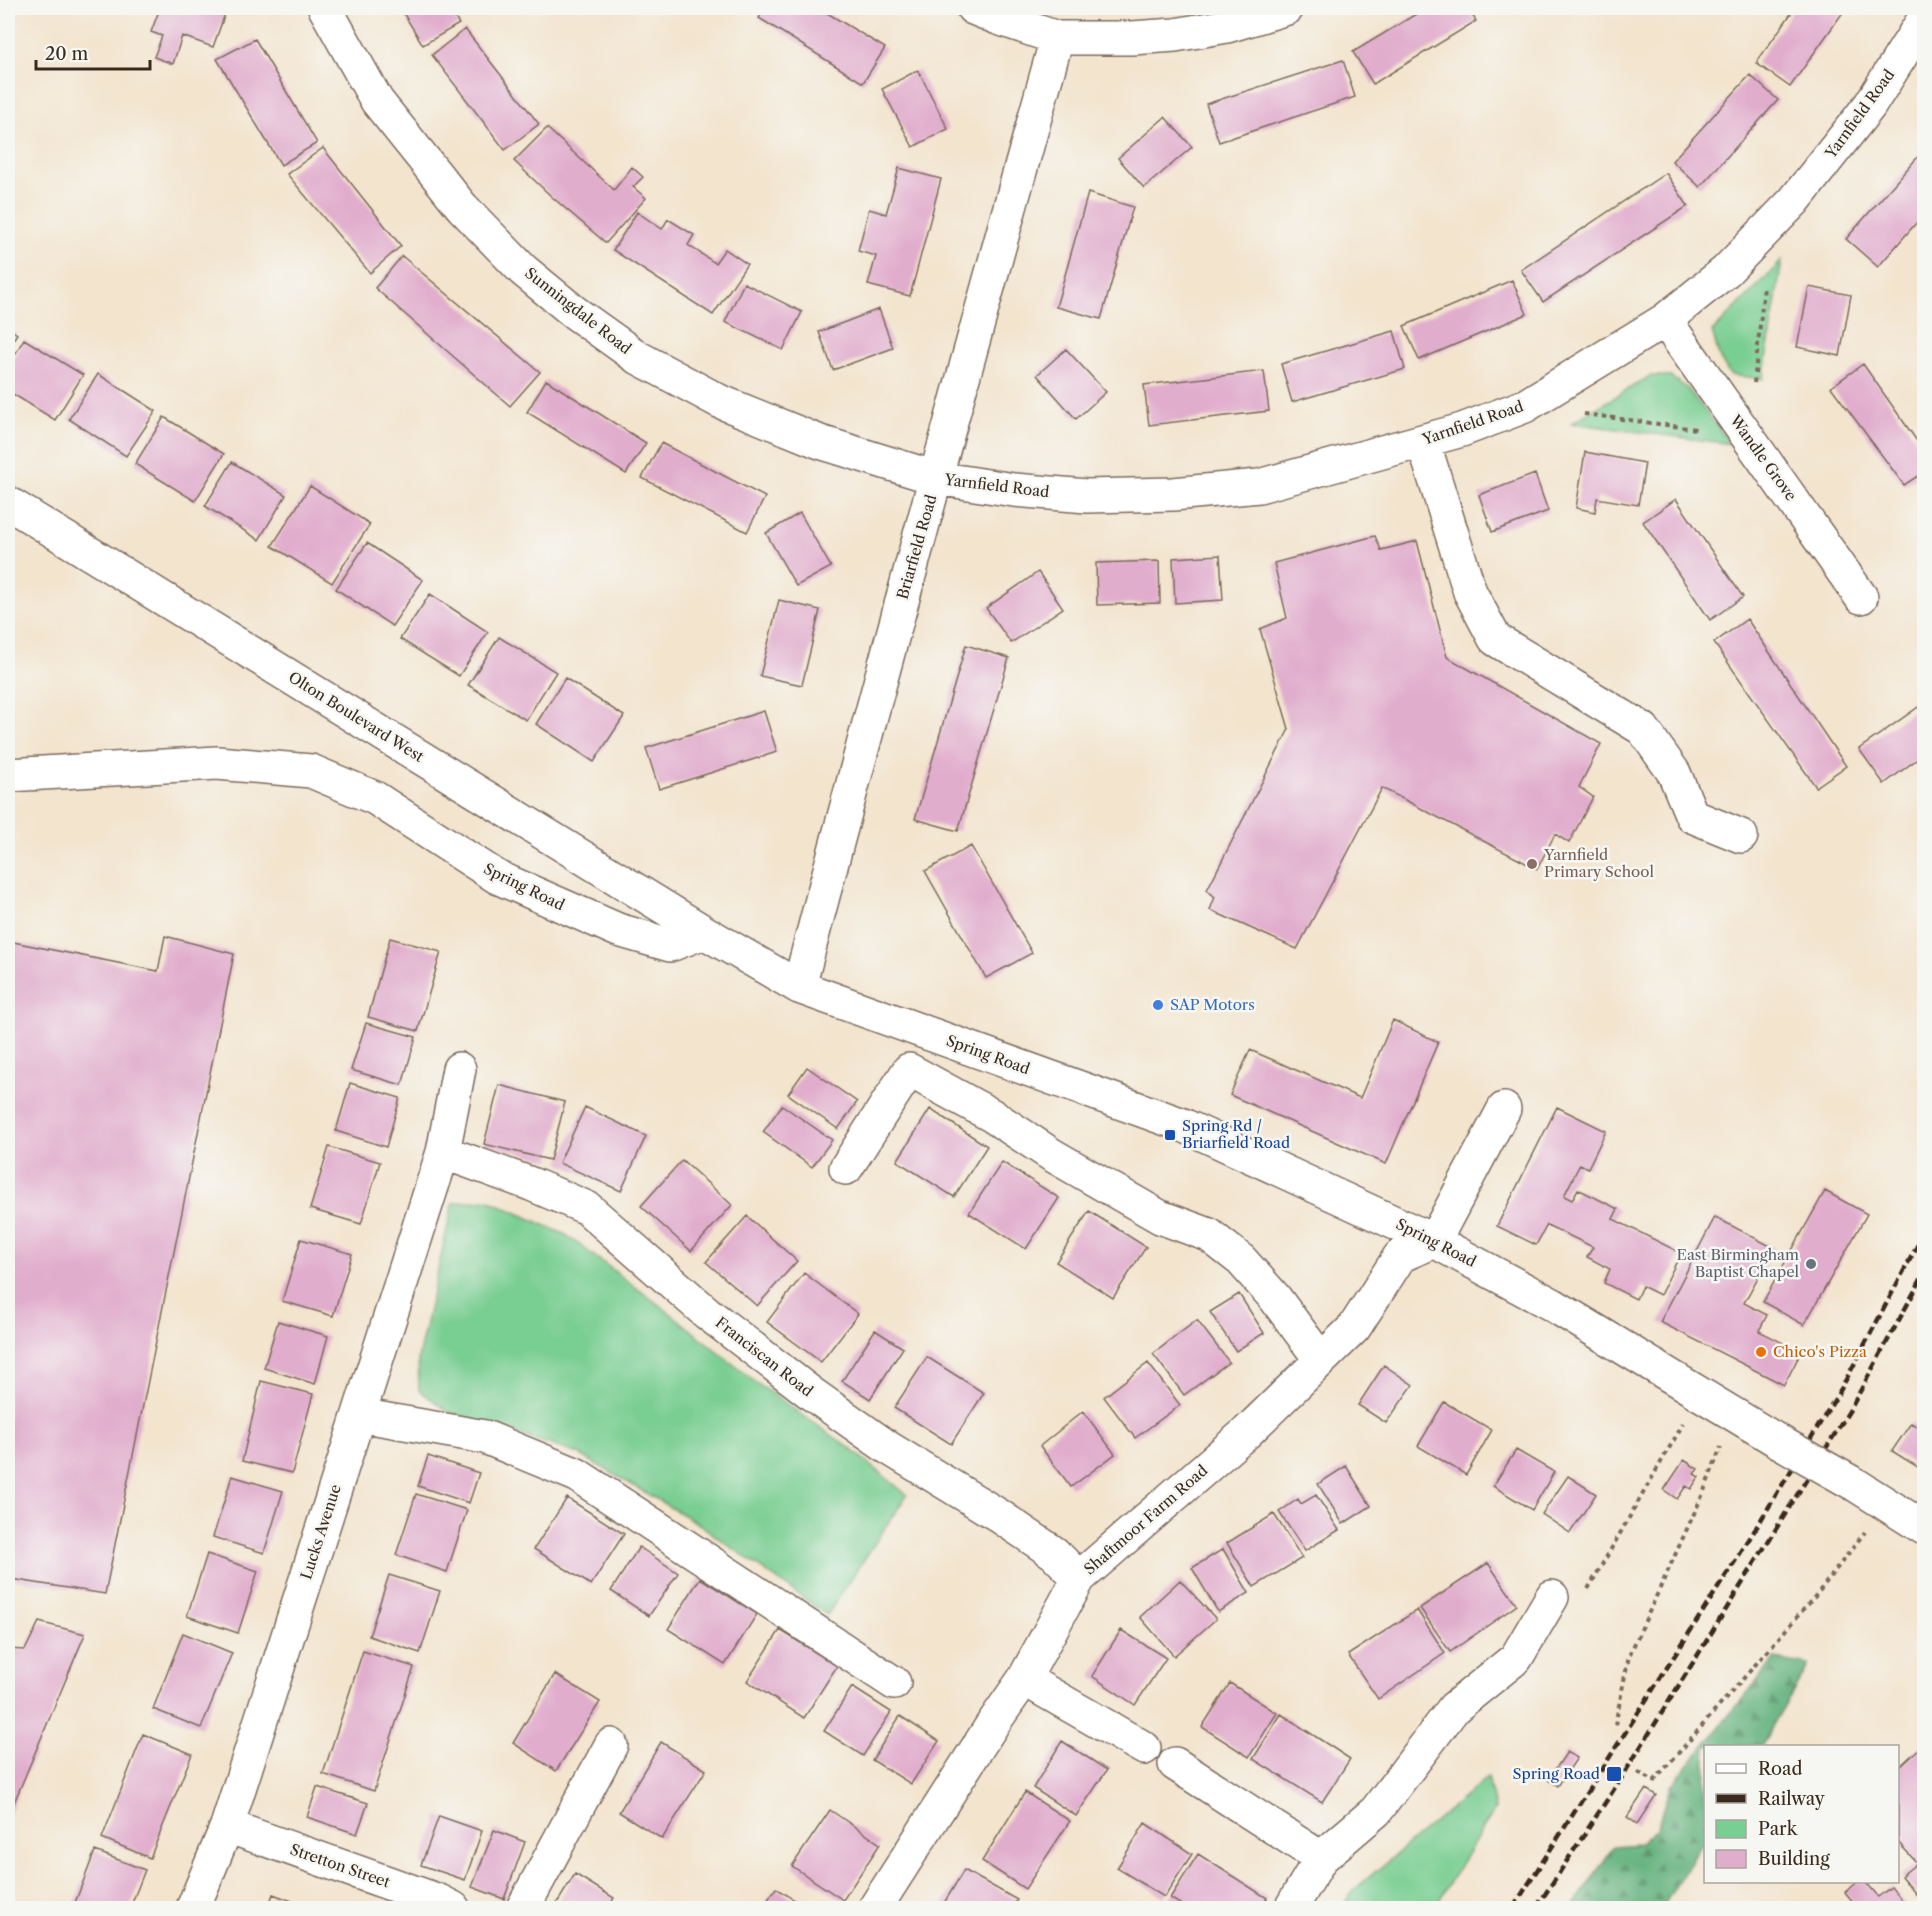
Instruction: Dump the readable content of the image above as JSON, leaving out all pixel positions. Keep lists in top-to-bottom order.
{
  "streets": {
    "street": [
      "Yarnfield Road",
      "Sunningdale Road",
      "Wandle Grove",
      "Briarfield Road",
      "Olton Boulevard West",
      "Spring Road",
      "Franciscan Road",
      "Shaftmoor Farm Road",
      "Lucks Avenue",
      "Stretton Street"
    ]
  },
  "crossings": [
    ["Yarnfield Road", "Sunningdale Road"],
    ["Yarnfield Road", "Wandle Grove"],
    ["Yarnfield Road", "Briarfield Road"],
    ["Sunningdale Road", "Briarfield Road"],
    ["Briarfield Road", "Spring Road"],
    ["Olton Boulevard West", "Spring Road"],
    ["Spring Road", "Shaftmoor Farm Road"],
    ["Franciscan Road", "Shaftmoor Farm Road"],
    ["Franciscan Road", "Lucks Avenue"],
    ["Lucks Avenue", "Stretton Street"]
  ],
  "places": {
    "other": [
      "Yarnfield Primary School",
      "SAP Motors",
      "East Birmingham Baptist Chapel",
      "Chico's Pizza"
    ],
    "transit": ["Spring Rd / Briarfield Road", "Spring Road"]
  },
  "legend": [
    "Road",
    "Railway",
    "Park",
    "Building"
  ],
  "scale_bar": "20 m"
}
